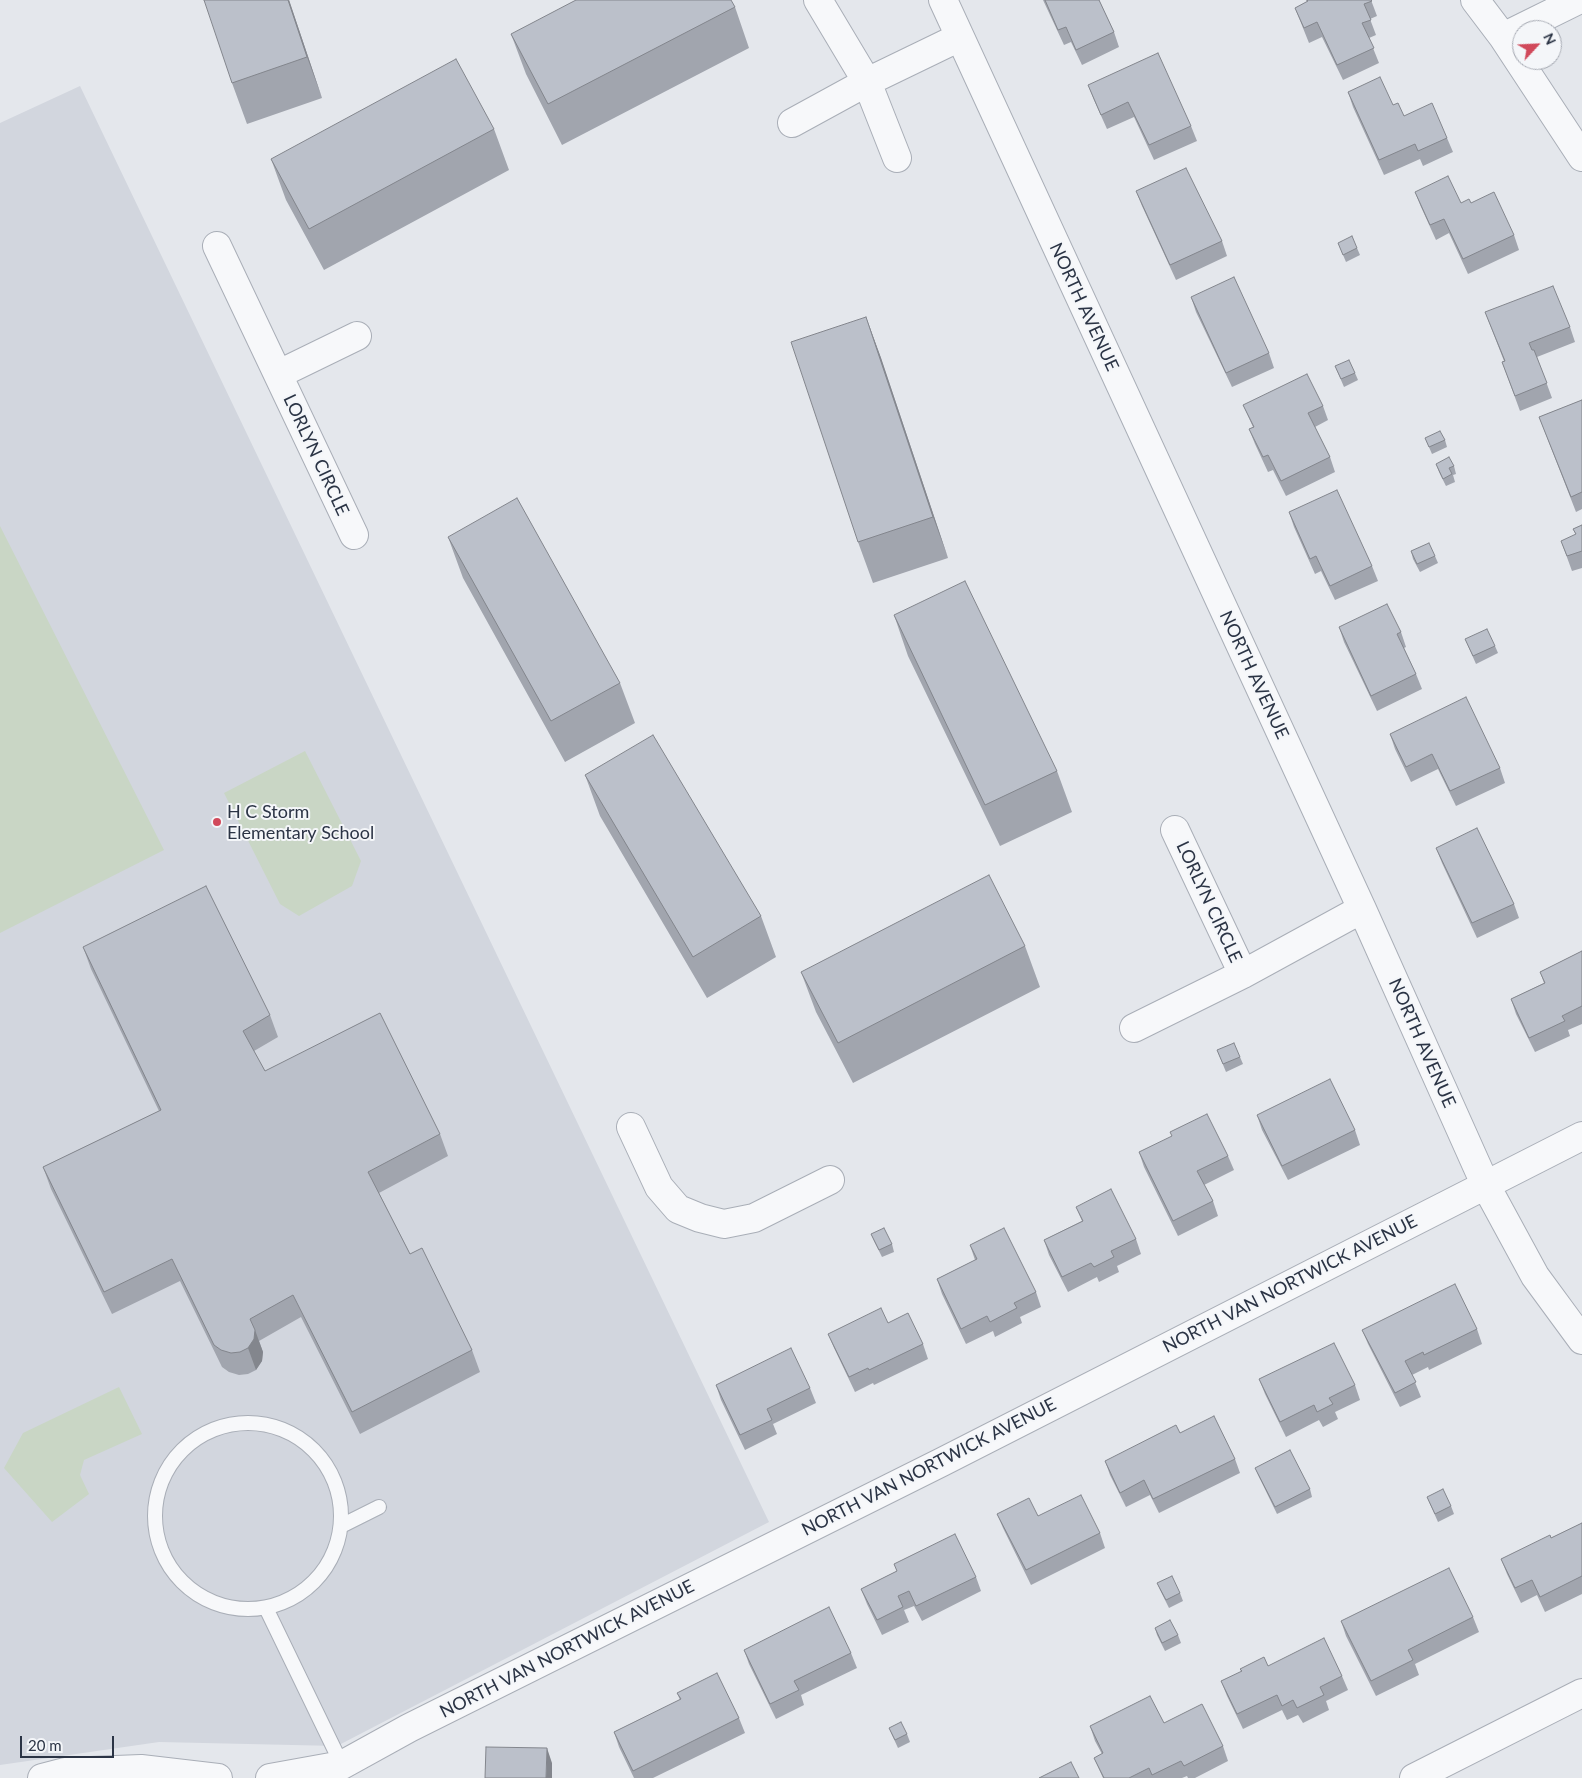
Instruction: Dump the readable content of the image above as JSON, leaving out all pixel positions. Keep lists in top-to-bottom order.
{
  "streets": {
    "street": ["NORTH AVENUE", "LORLYN CIRCLE", "NORTH VAN NORTWICK AVENUE"]
  },
  "crossings": [
    ["NORTH AVENUE", "LORLYN CIRCLE"],
    ["NORTH AVENUE", "NORTH VAN NORTWICK AVENUE"]
  ],
  "places": ["H C Storm Elementary School"],
  "scale_bar": "20 m",
  "north": "top right"
}
